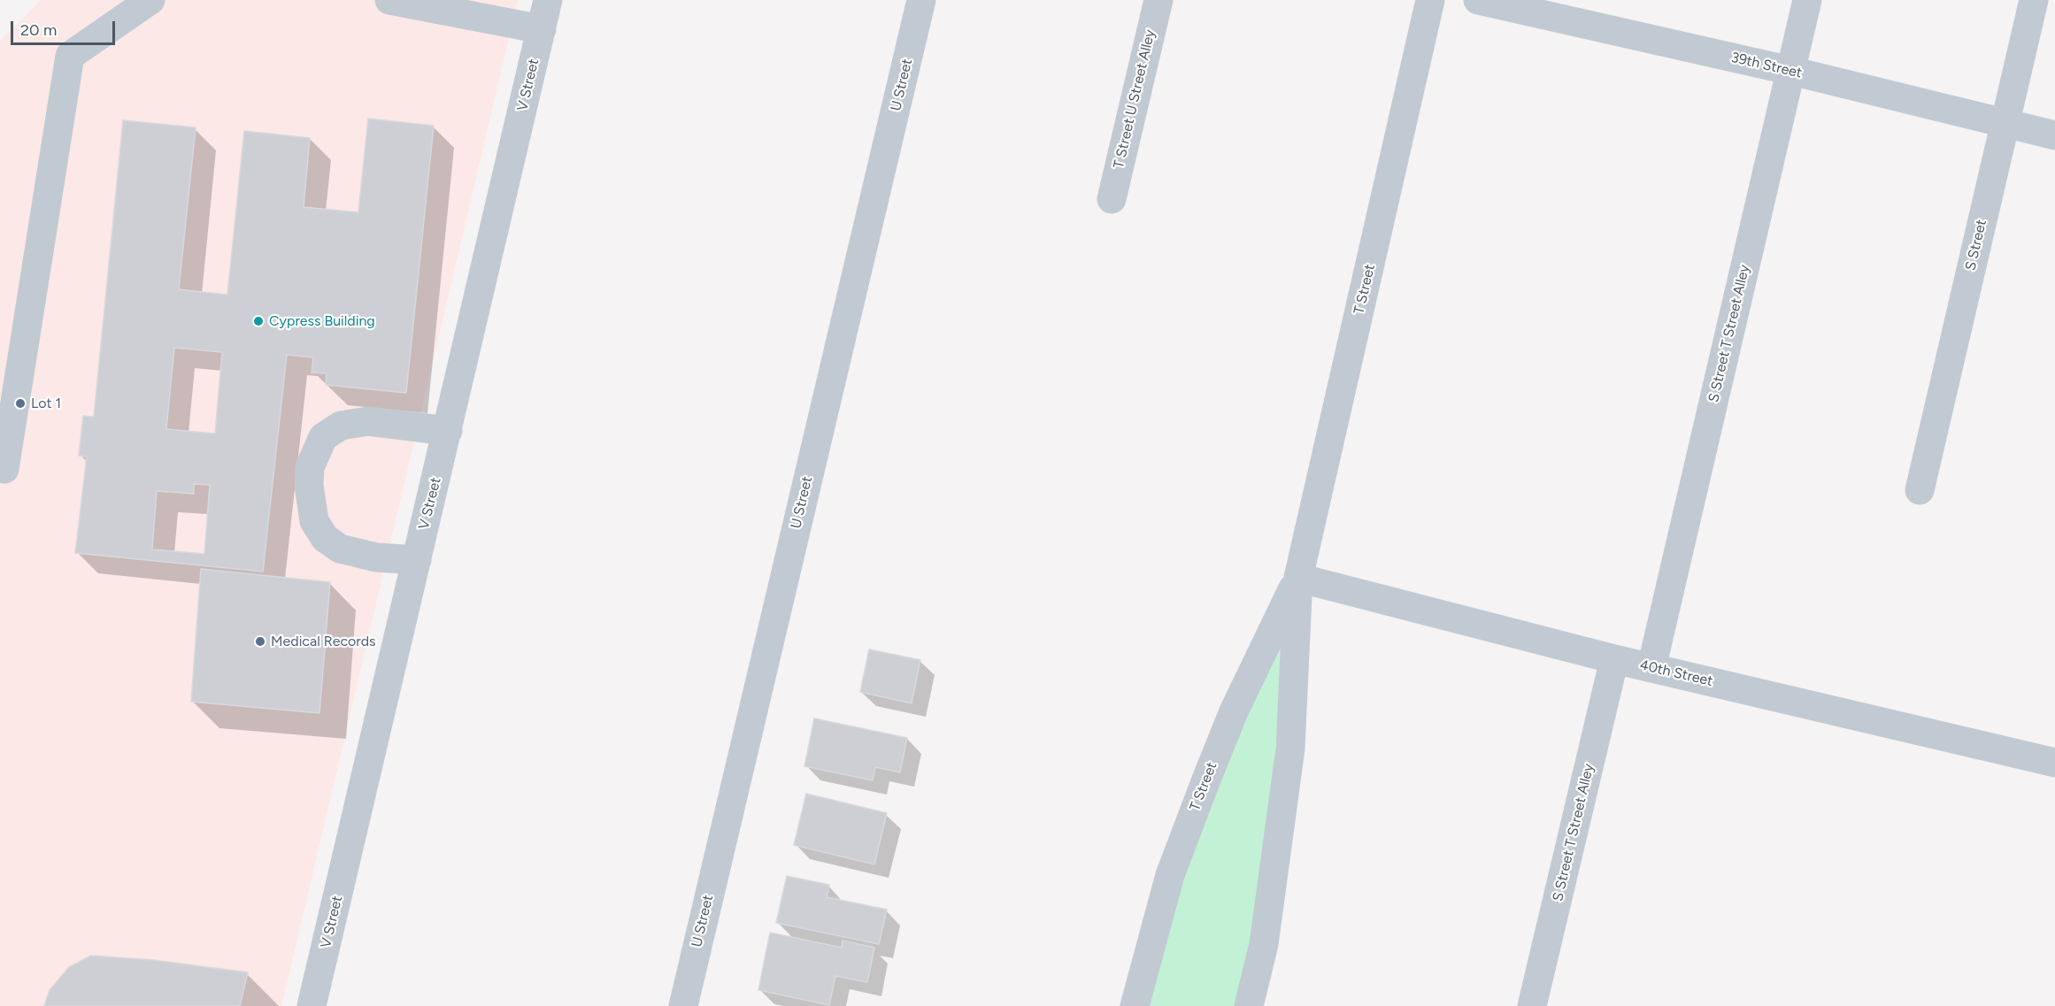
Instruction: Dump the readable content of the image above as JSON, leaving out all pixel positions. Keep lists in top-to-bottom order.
{
  "streets": {
    "street": [
      "39th Street",
      "V Street",
      "U Street",
      "T Street U Street Alley",
      "S Street",
      "T Street",
      "S Street T Street Alley",
      "40th Street"
    ]
  },
  "crossings": [
    ["39th Street", "S Street"],
    ["39th Street", "S Street T Street Alley"],
    ["T Street", "40th Street"],
    ["S Street T Street Alley", "40th Street"]
  ],
  "places": ["Cypress Building", "Lot 1", "Medical Records"],
  "scale_bar": "20 m"
}
